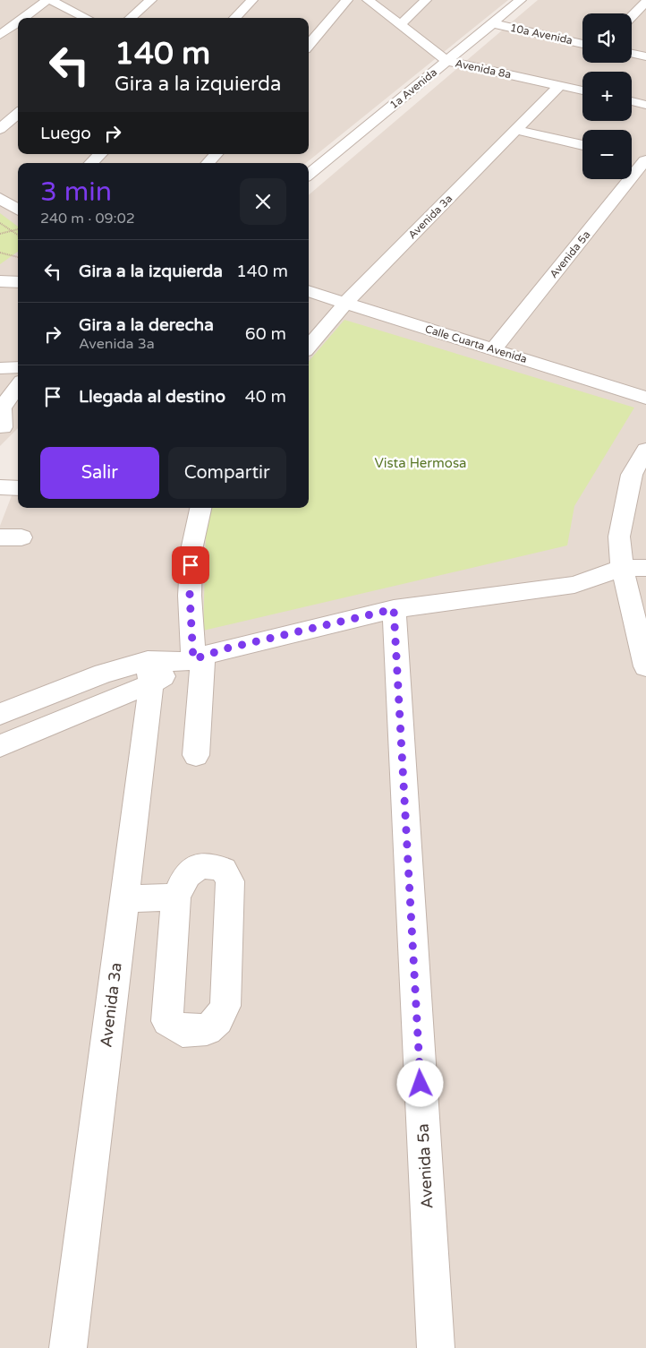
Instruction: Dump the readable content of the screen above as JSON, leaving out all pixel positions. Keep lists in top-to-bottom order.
{
  "streets": {
    "street": [
      "10a Avenida",
      "Avenida 8a",
      "1a Avenida",
      "Avenida 3a",
      "Avenida 5a",
      "Calle Cuarta Avenida"
    ]
  },
  "crossings": [
    ["10a Avenida", "1a Avenida"],
    ["Avenida 8a", "1a Avenida"],
    ["Avenida 8a", "Avenida 3a"],
    ["Avenida 3a", "Calle Cuarta Avenida"],
    ["Avenida 5a", "Calle Cuarta Avenida"]
  ],
  "parks": ["Vista Hermosa"],
  "page": {
    "map_buttons": ["+", "−"],
    "turn": ["140 m", "Gira a la izquierda"],
    "then": "Luego",
    "heading": ["3 min", "240 m · 09:02"],
    "list": [
      {
        "name": "Gira a la izquierda",
        "value": "140 m"
      },
      {
        "name": "Gira a la derecha",
        "note": "Avenida 3a",
        "value": "60 m"
      },
      {
        "name": "Llegada al destino",
        "value": "40 m"
      }
    ],
    "buttons": ["Salir", "Compartir"]
  }
}
